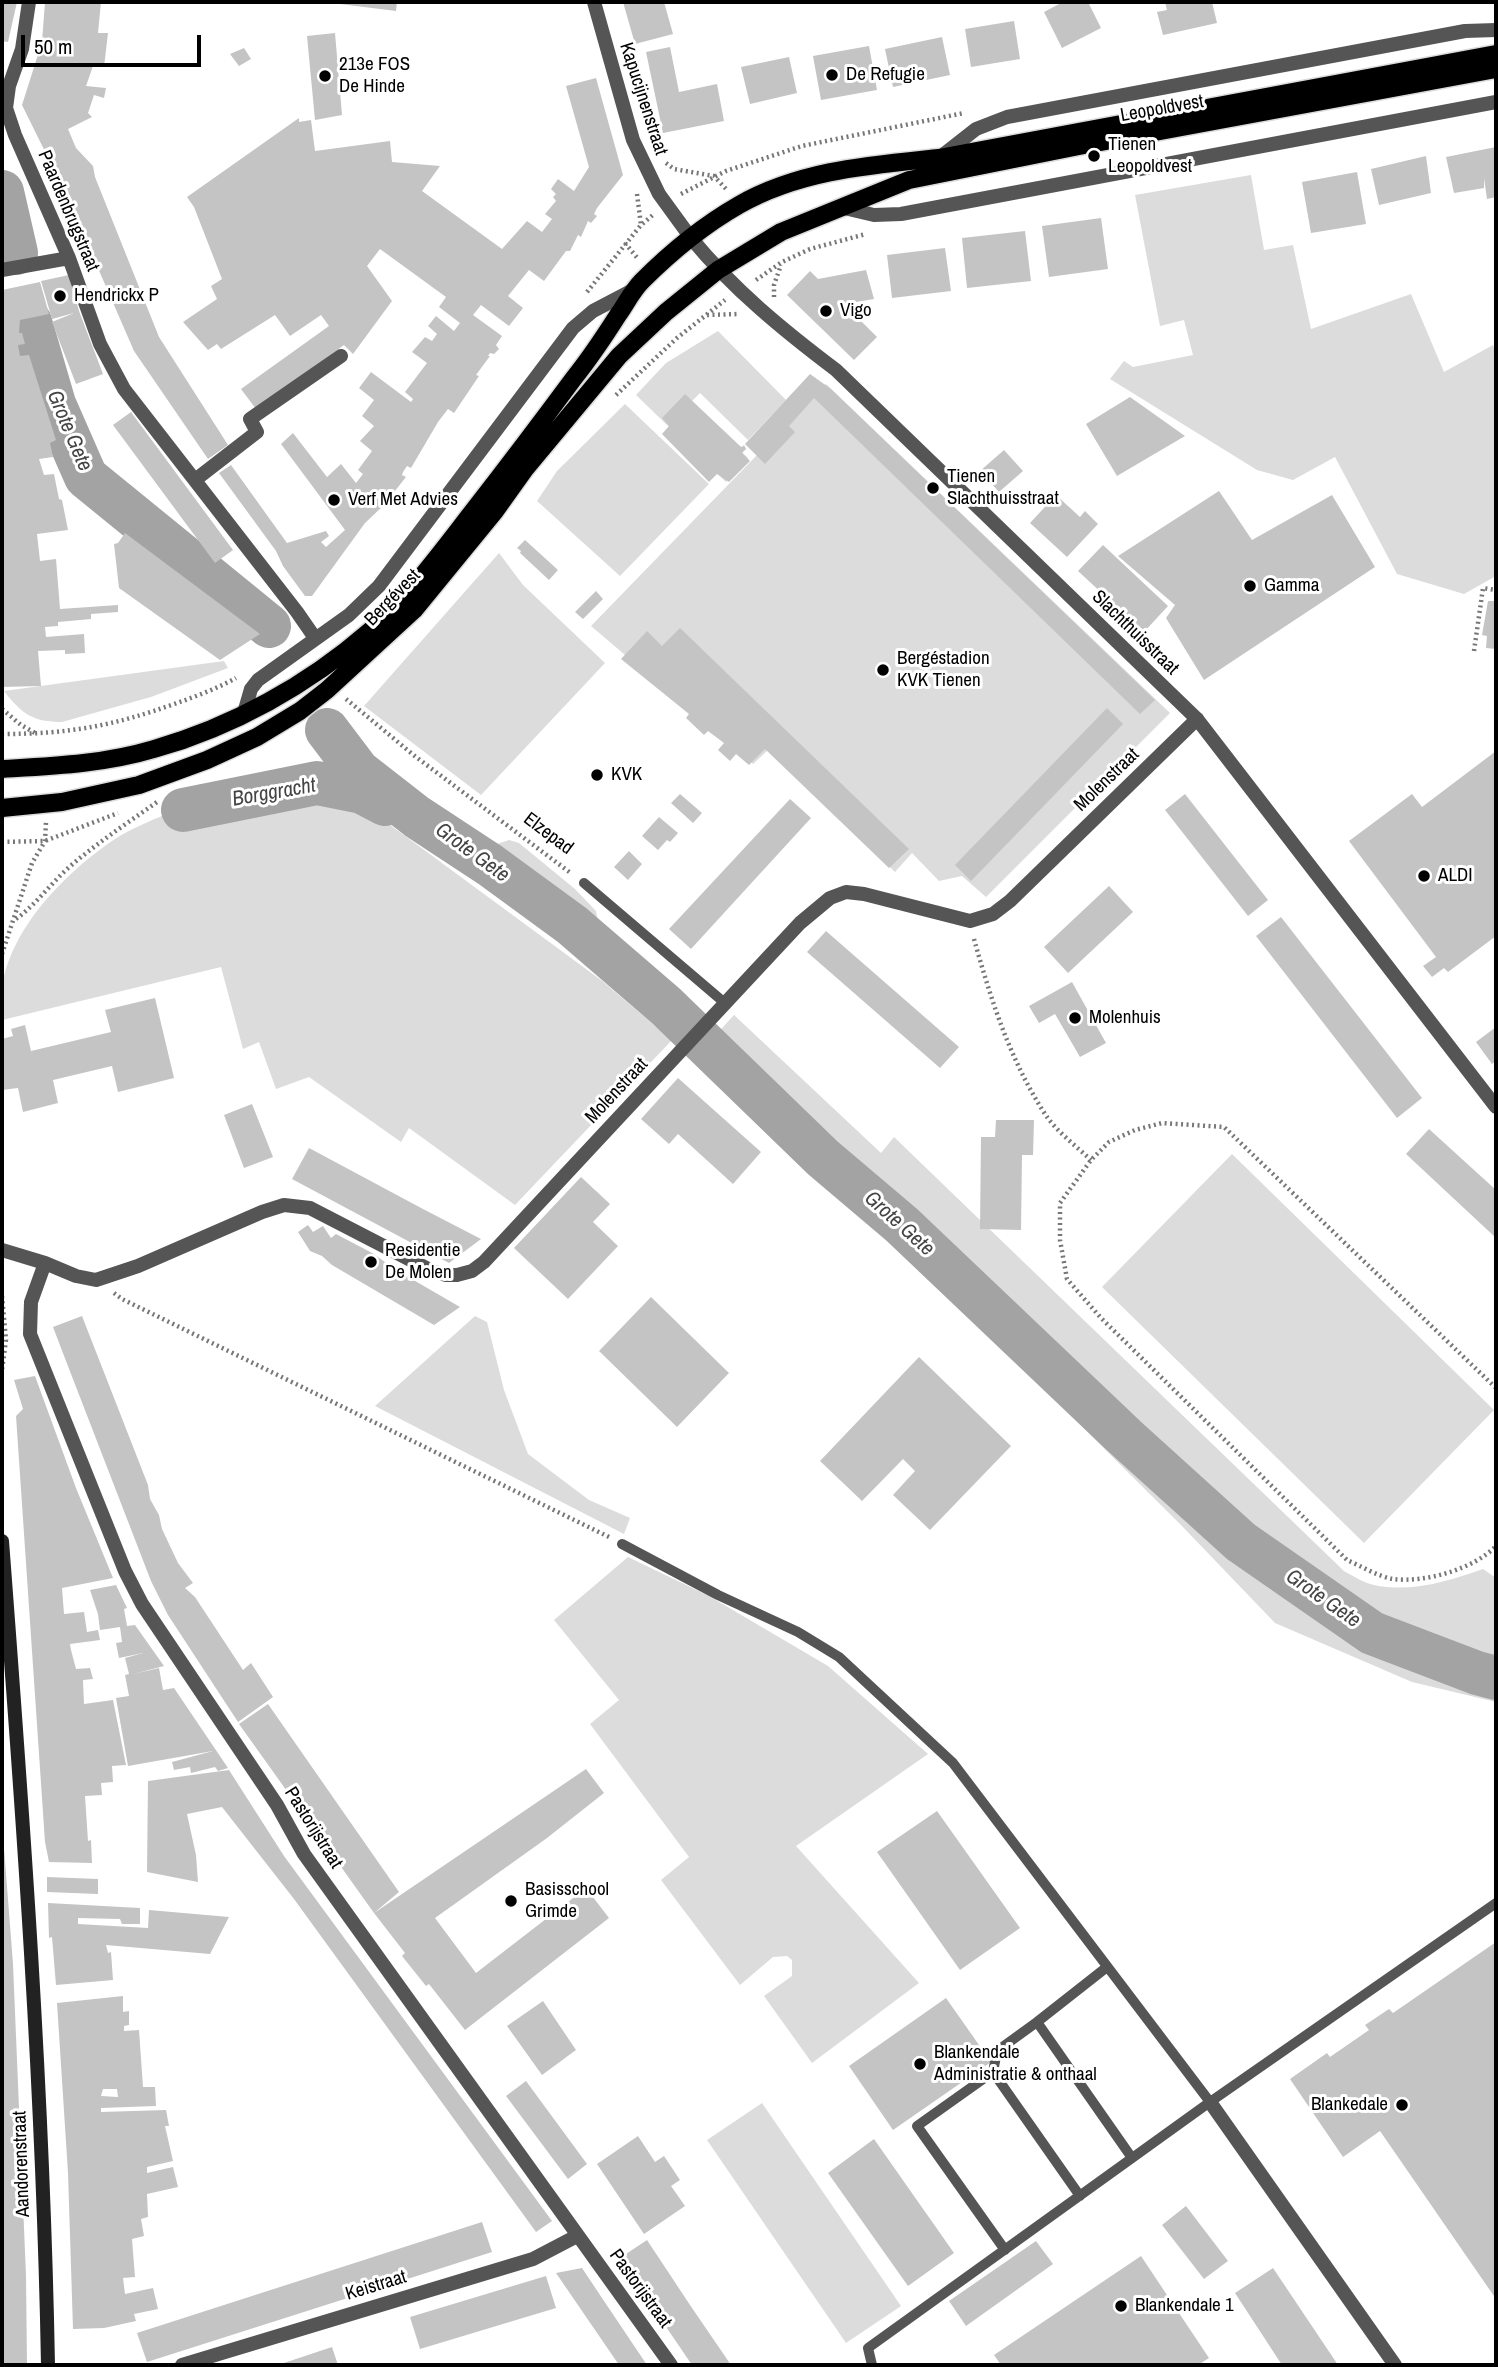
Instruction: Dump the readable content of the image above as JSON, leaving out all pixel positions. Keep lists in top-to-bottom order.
{
  "streets": {
    "main road": ["Leopoldvest", "Bergévest", "Aandorenstraat"],
    "street": [
      "Kapucijnenstraat",
      "Paardenbrugstraat",
      "Slachthuisstraat",
      "Molenstraat",
      "Pastorijstraat",
      "Keistraat"
    ],
    "path": ["Elzepad"]
  },
  "crossings": [
    ["Kapucijnenstraat", "Leopoldvest"],
    ["Kapucijnenstraat", "Bergévest"],
    ["Kapucijnenstraat", "Slachthuisstraat"],
    ["Leopoldvest", "Bergévest"],
    ["Leopoldvest", "Slachthuisstraat"],
    ["Paardenbrugstraat", "Bergévest"],
    ["Bergévest", "Slachthuisstraat"],
    ["Slachthuisstraat", "Molenstraat"],
    ["Pastorijstraat", "Keistraat"]
  ],
  "water": ["Grote Gete", "Borggracht"],
  "places": [
    "De Refugie",
    "213e FOS De Hinde",
    "Tienen Leopoldvest",
    "Hendrickx P",
    "Vigo",
    "Tienen Slachthuisstraat",
    "Verf Met Advies",
    "Gamma",
    "Bergéstadion KVK Tienen",
    "KVK",
    "ALDI",
    "Molenhuis",
    "Residentie De Molen",
    "Basisschool Grimde",
    "Blankendale Administratie & onthaal",
    "Blankedale",
    "Blankendale 1"
  ],
  "scale_bar": "50 m"
}
